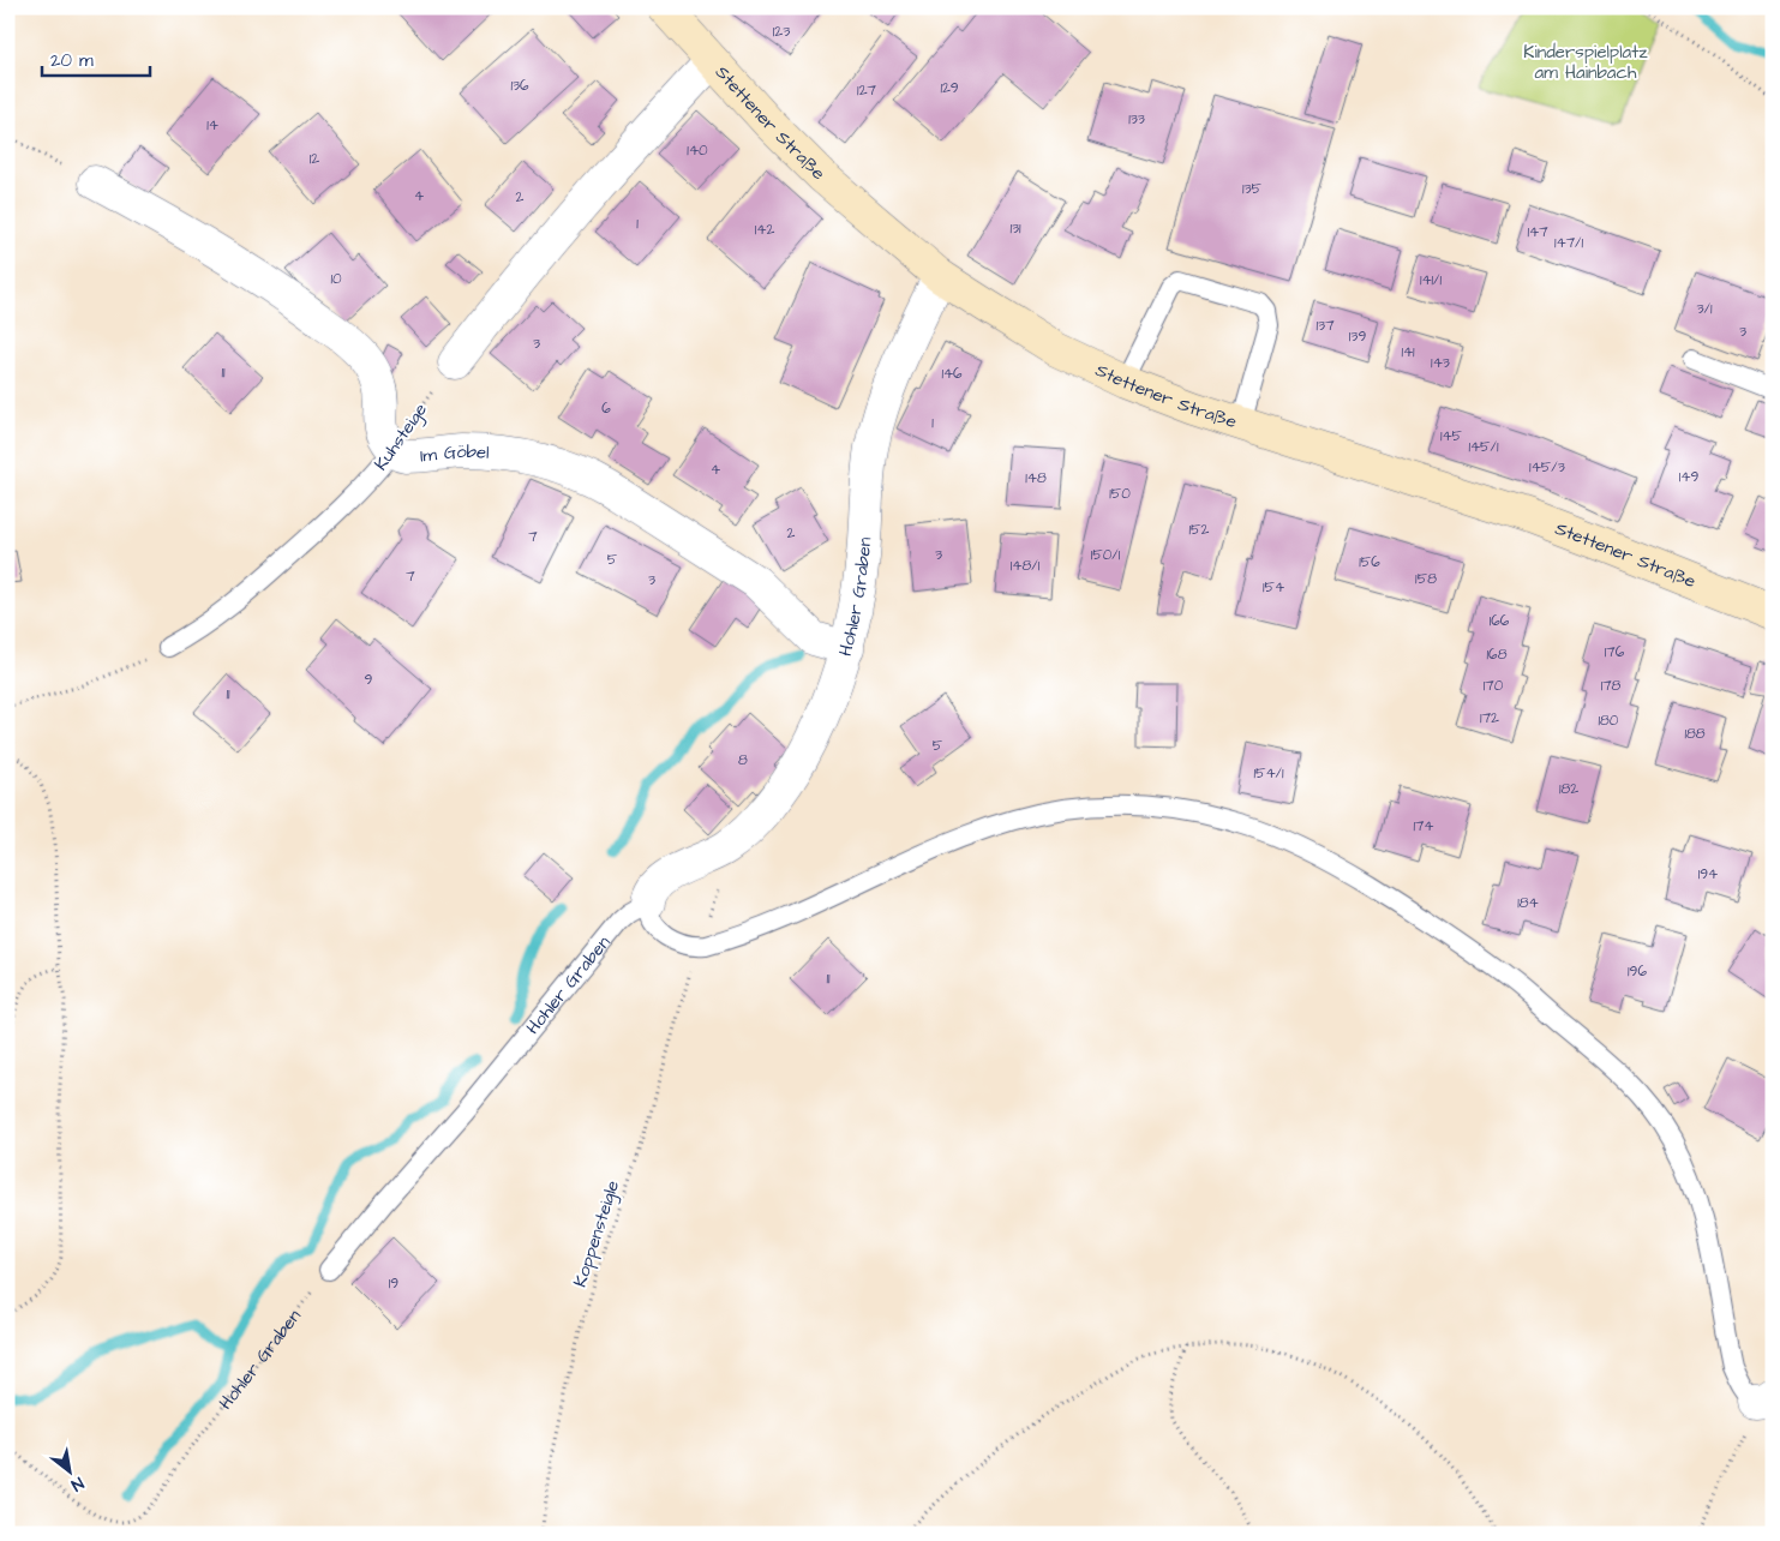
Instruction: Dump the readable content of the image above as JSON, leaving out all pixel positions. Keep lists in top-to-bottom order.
{
  "streets": {
    "main road": ["Stettener Straße"],
    "street": ["Im Göbel", "Hohler Graben"],
    "lane": ["Kuhsteige"],
    "path": ["Koppensteigle"]
  },
  "crossings": [
    ["Stettener Straße", "Hohler Graben"],
    ["Kuhsteige", "Im Göbel"],
    ["Im Göbel", "Hohler Graben"]
  ],
  "parks": ["Kinderspielplatz am Hainbach"],
  "house_numbers": [
    "123",
    "136",
    "129",
    "127",
    "133",
    "14",
    "140",
    "12",
    "135",
    "4",
    "2",
    "1",
    "131",
    "142",
    "147",
    "147/1",
    "10",
    "141/1",
    "3/1",
    "137",
    "3",
    "139",
    "3",
    "141",
    "143",
    "11",
    "146",
    "6",
    "1",
    "145",
    "145/1",
    "145/3",
    "4",
    "149",
    "148",
    "150",
    "152",
    "2",
    "7",
    "3",
    "150/1",
    "5",
    "156",
    "148/1",
    "7",
    "158",
    "3",
    "154",
    "166",
    "176",
    "168",
    "9",
    "170",
    "178",
    "11",
    "172",
    "180",
    "188",
    "5",
    "8",
    "154/1",
    "182",
    "174",
    "194",
    "184",
    "196",
    "11",
    "19"
  ],
  "scale_bar": "20 m",
  "north": "bottom right"
}
